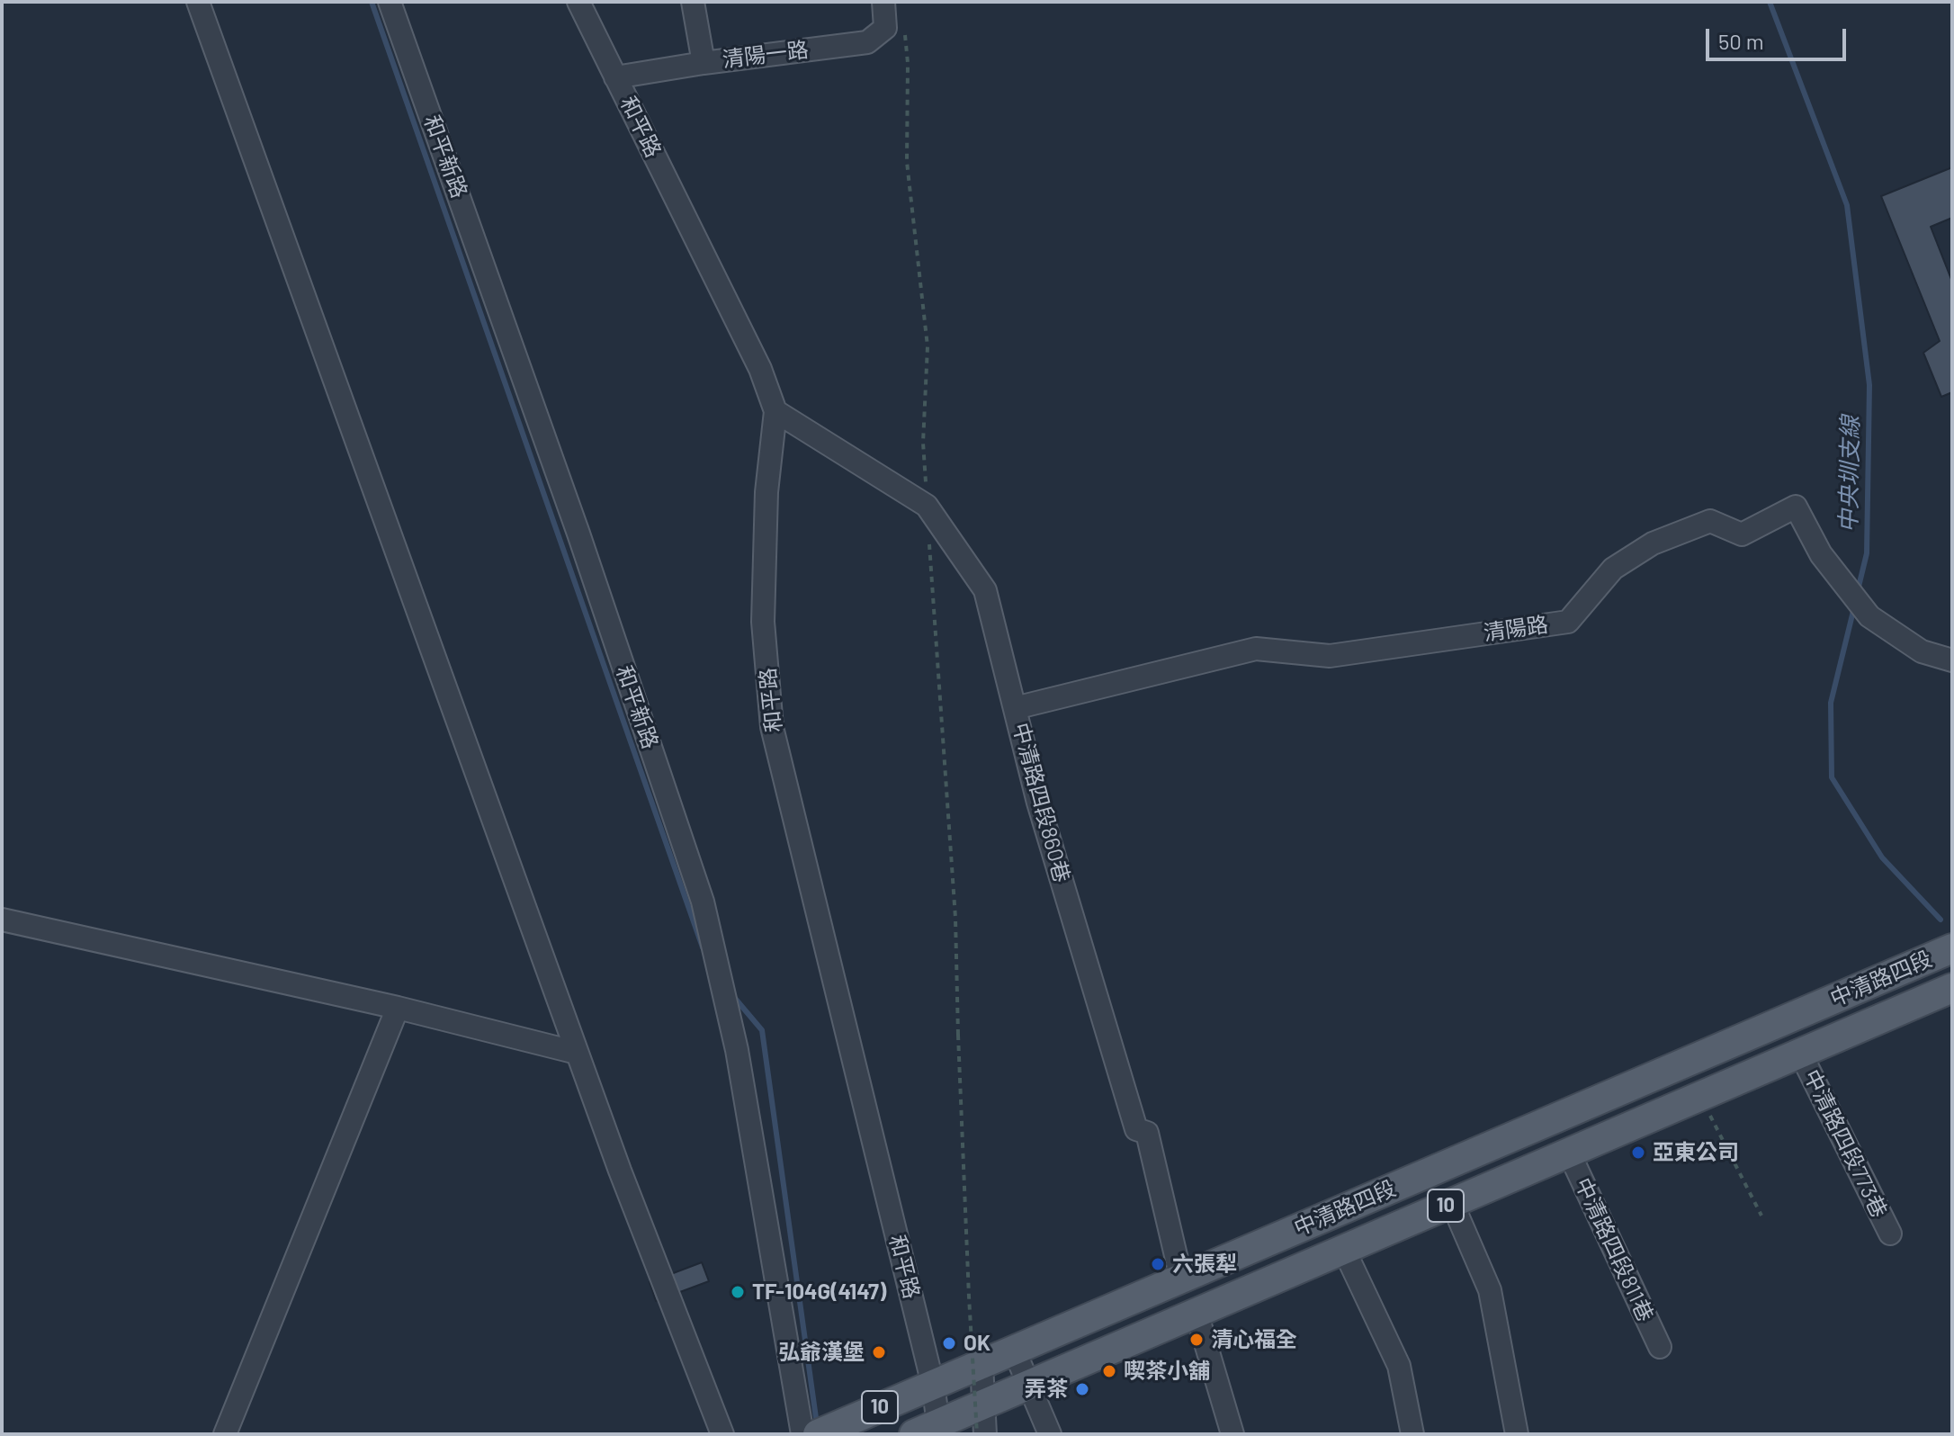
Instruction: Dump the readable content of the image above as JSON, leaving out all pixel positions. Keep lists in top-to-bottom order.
{
  "streets": {
    "main road": ["中清路四段", "10"],
    "street": [
      "清陽一路",
      "和平路",
      "和平新路",
      "清陽路",
      "中清路四段860巷",
      "中清路四段773巷",
      "中清路四段811巷"
    ]
  },
  "crossings": [
    ["清陽一路", "和平路"],
    ["和平路", "中清路四段860巷"],
    ["和平路", "中清路四段"],
    ["和平新路", "中清路四段"],
    ["清陽路", "中清路四段860巷"],
    ["中清路四段860巷", "中清路四段"],
    ["中清路四段", "中清路四段773巷"],
    ["中清路四段", "中清路四段811巷"]
  ],
  "water": ["中央圳支線"],
  "places": [
    "亞東公司",
    "六張犁",
    "TF-104G(4147)",
    "清心福全",
    "OK",
    "弘爺漢堡",
    "喫茶小舖",
    "弄茶"
  ],
  "scale_bar": "50 m"
}
